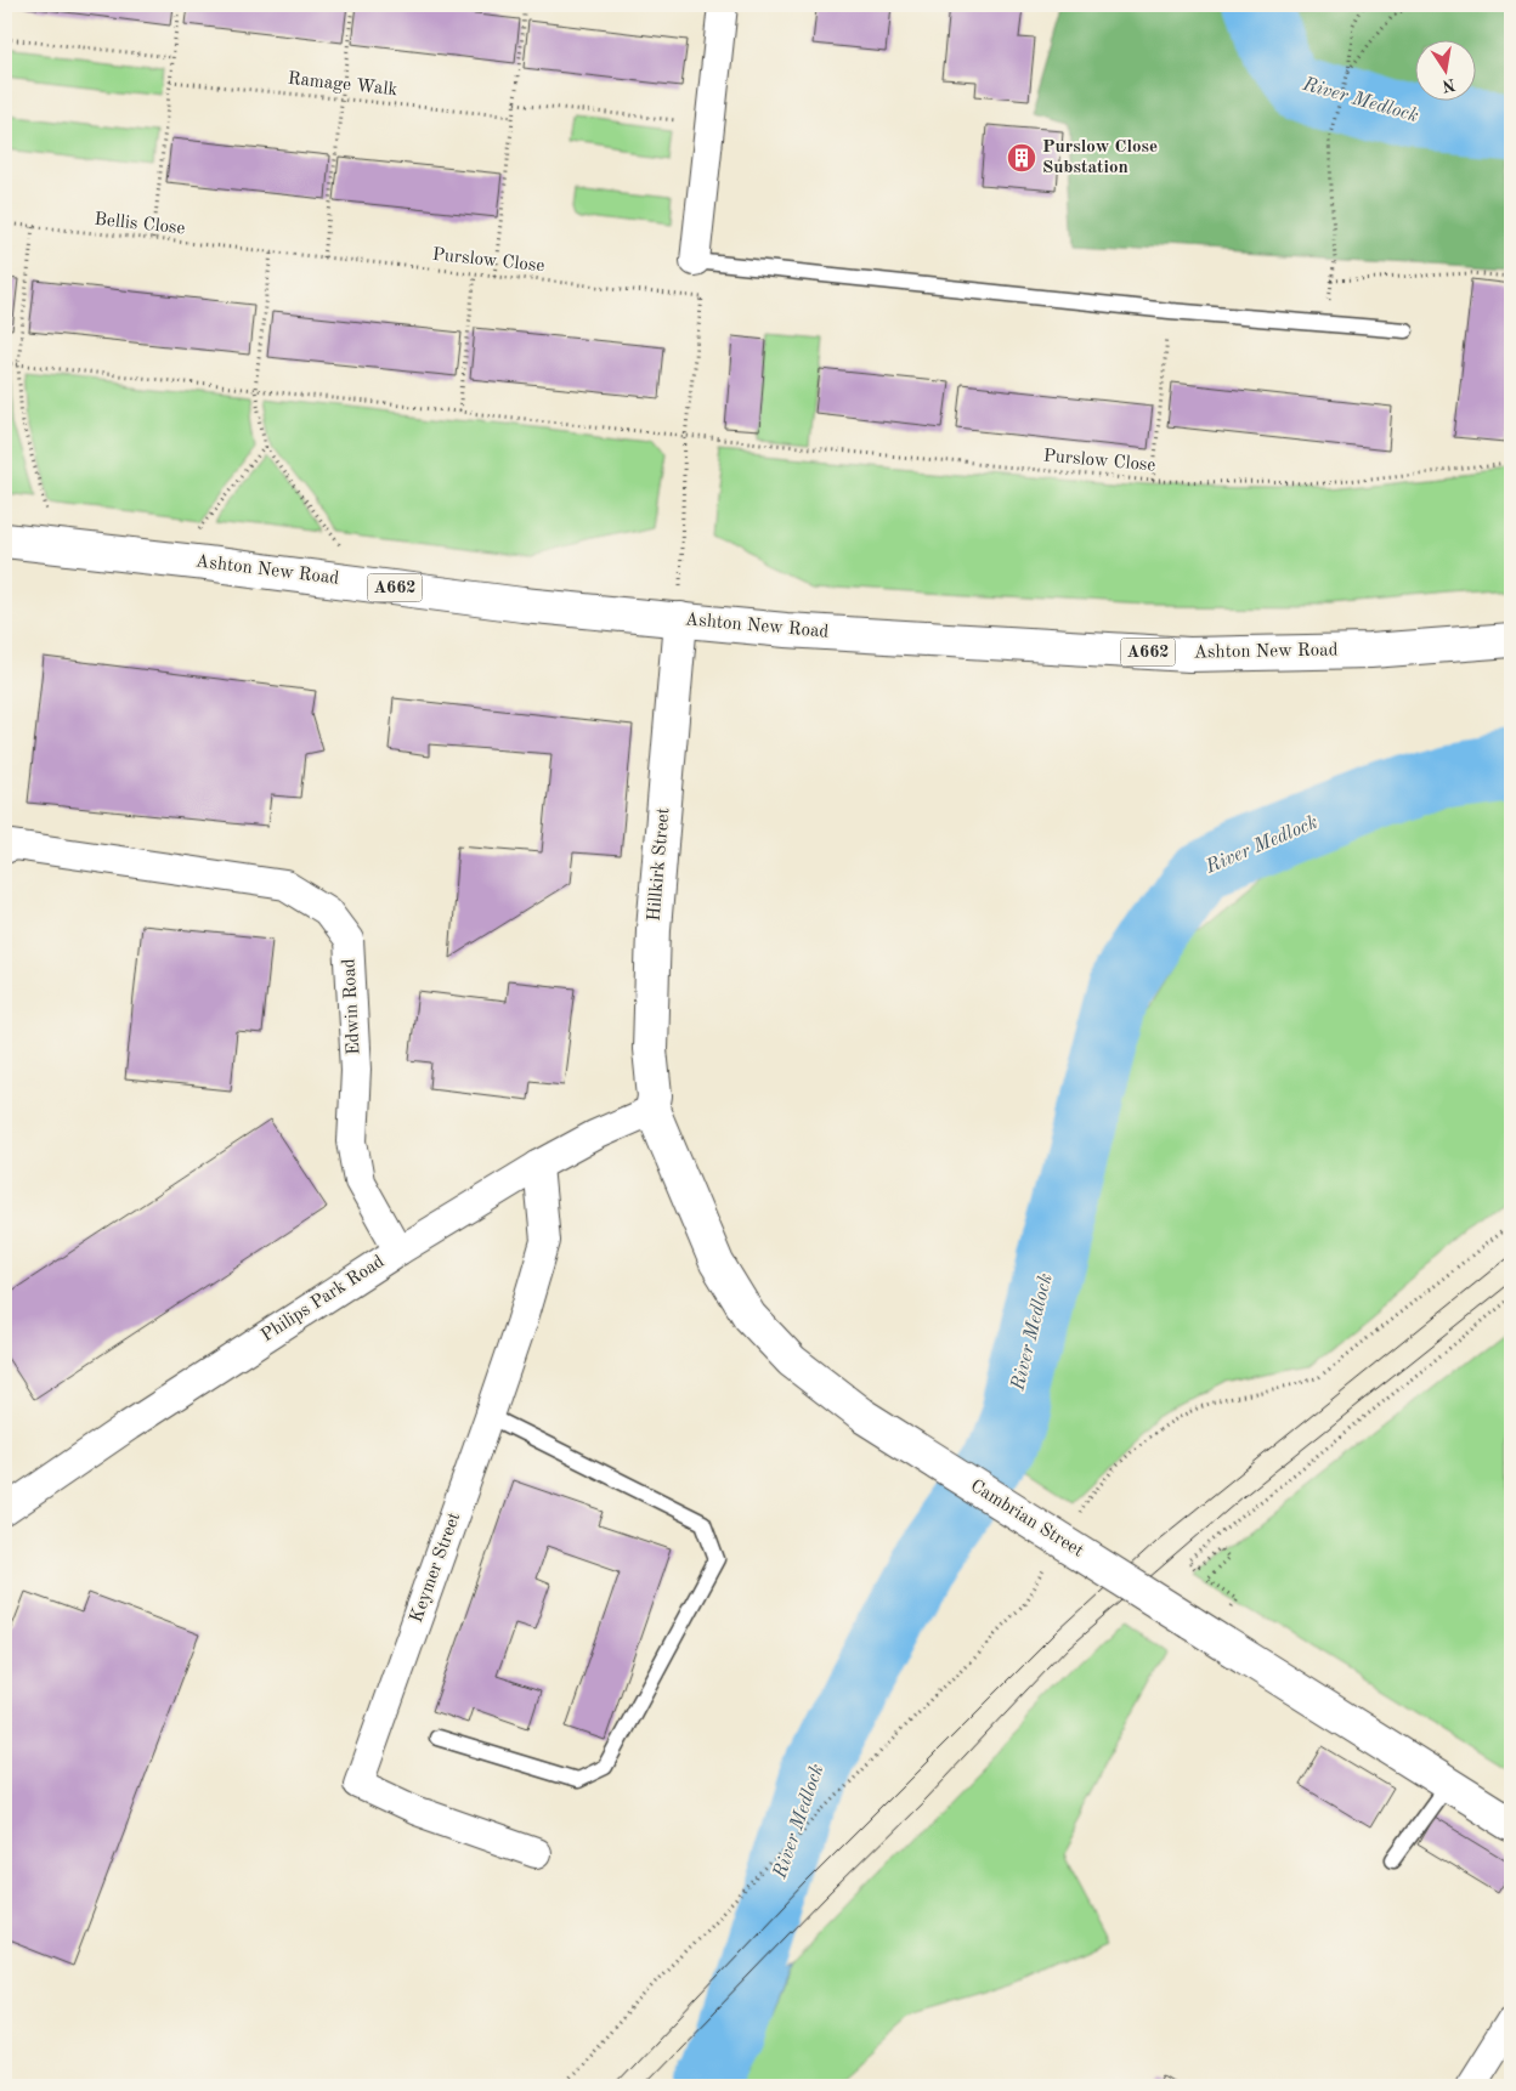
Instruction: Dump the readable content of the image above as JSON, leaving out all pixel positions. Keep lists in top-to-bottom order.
{
  "streets": {
    "street": [
      "Ashton New Road",
      "A662",
      "Hillkirk Street",
      "Edwin Road",
      "Philips Park Road",
      "Cambrian Street",
      "Keymer Street"
    ],
    "path": ["Ramage Walk", "Bellis Close", "Purslow Close"]
  },
  "crossings": [
    ["Bellis Close", "Purslow Close"],
    ["Ashton New Road", "Hillkirk Street"],
    ["Hillkirk Street", "Philips Park Road"],
    ["Hillkirk Street", "Cambrian Street"],
    ["Edwin Road", "Philips Park Road"],
    ["Philips Park Road", "Cambrian Street"],
    ["Philips Park Road", "Keymer Street"]
  ],
  "water": ["River Medlock"],
  "places": {
    "building": ["Purslow Close Substation"]
  },
  "north": "bottom"
}
